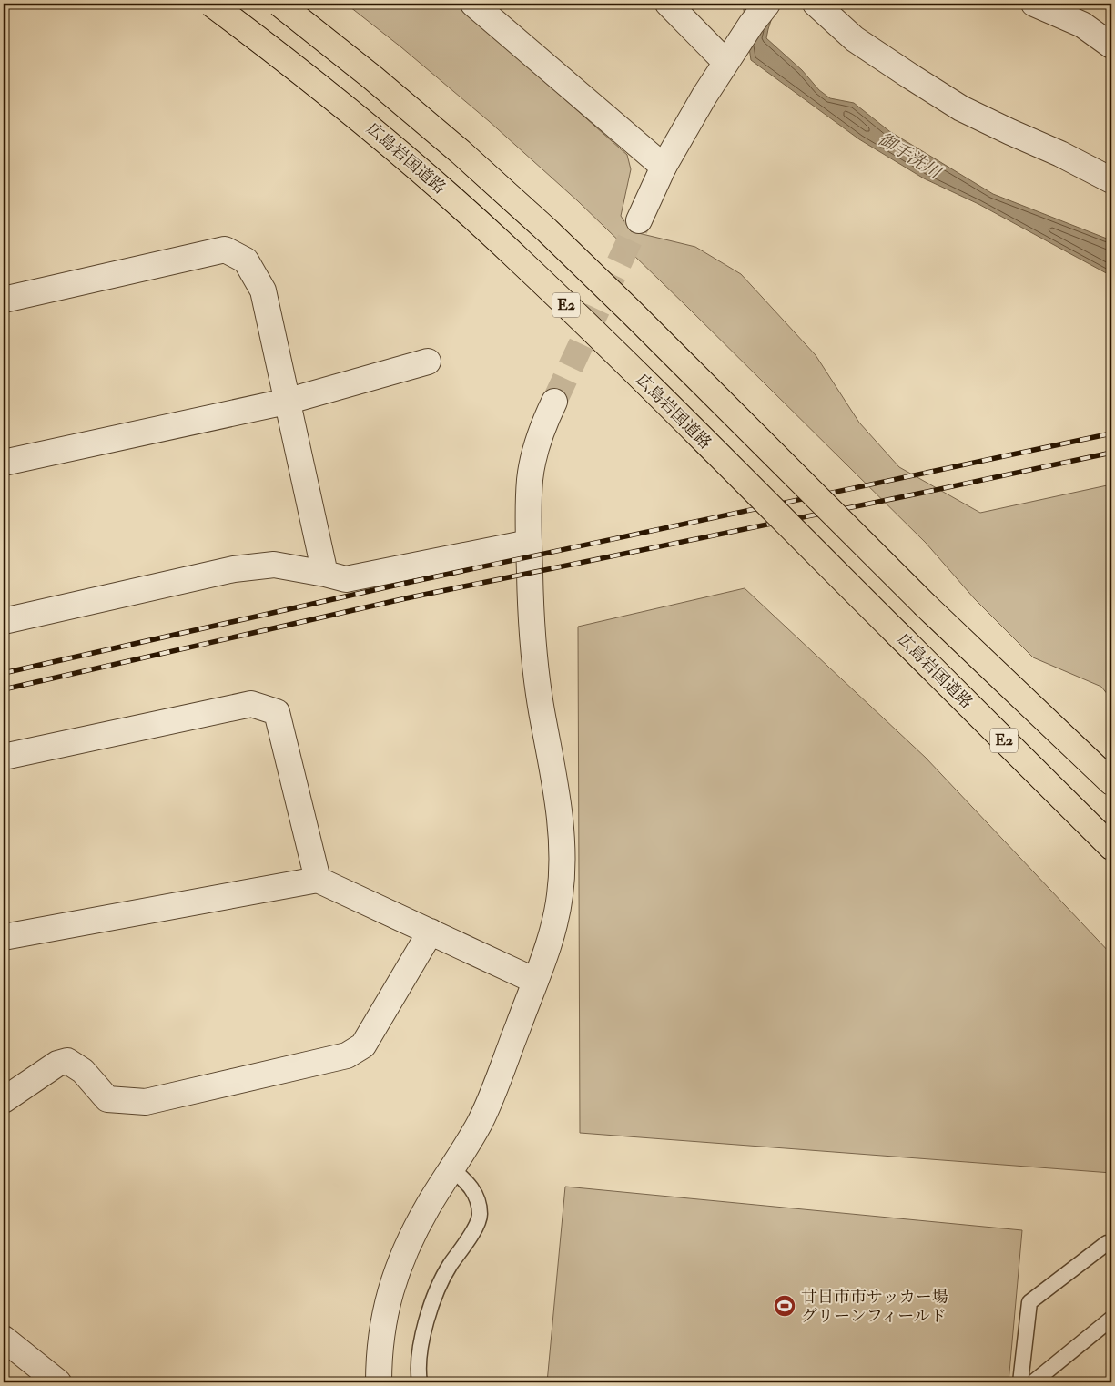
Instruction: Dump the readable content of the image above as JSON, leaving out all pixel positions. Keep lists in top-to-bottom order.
{
  "streets": {
    "highway": ["広島岩国道路", "E2"]
  },
  "water": ["御手洗川"],
  "places": {
    "sports": ["廿日市市サッカー場 グリーンフィールド"]
  }
}
